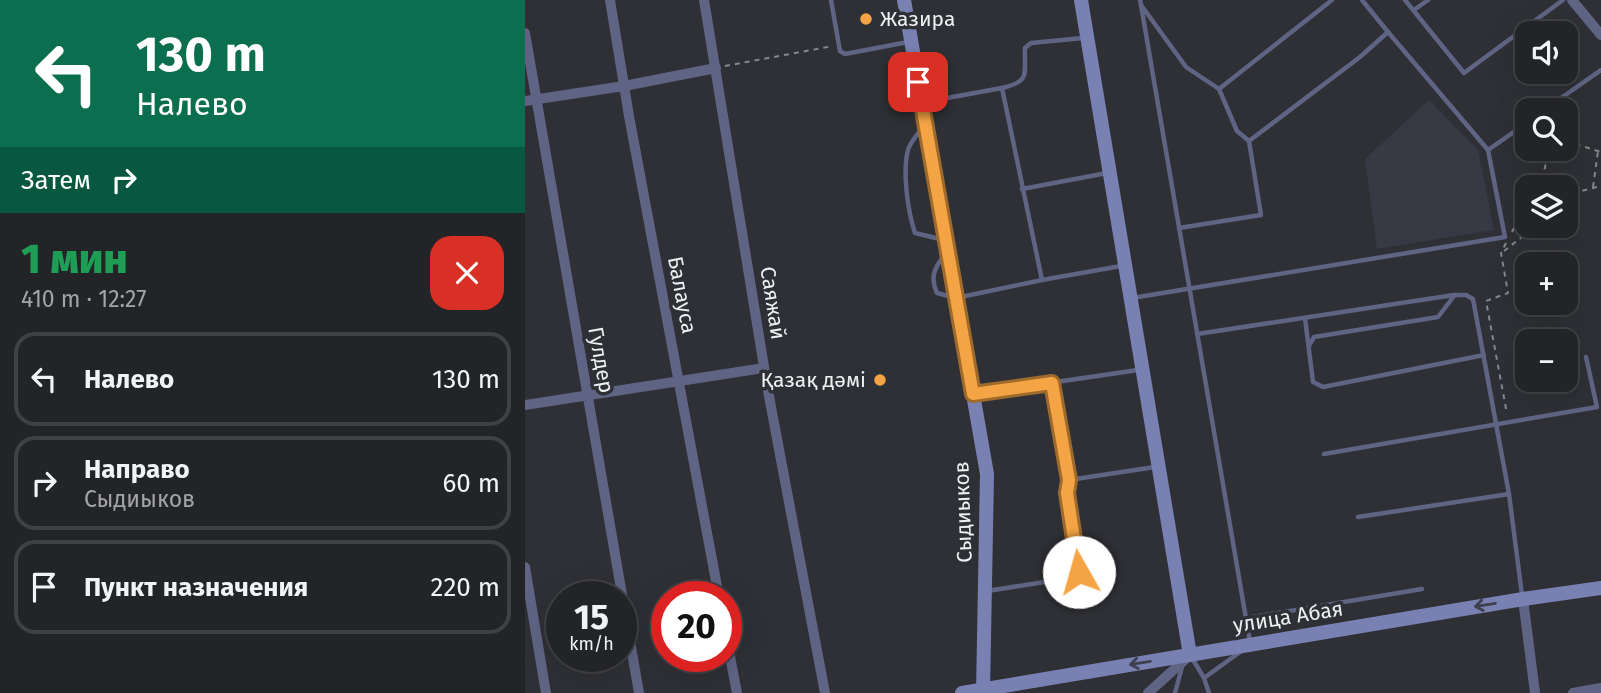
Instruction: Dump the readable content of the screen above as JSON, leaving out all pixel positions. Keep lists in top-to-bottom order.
{
  "streets": {
    "street": [
      "Балауса",
      "Саяжай",
      "Гулдер",
      "Сыдиыков",
      "улица Абая"
    ]
  },
  "crossings": [
    ["Сыдиыков", "улица Абая"]
  ],
  "one_way": ["улица Абая"],
  "places": ["Жазира", "Қазақ дәмі"],
  "page": {
    "turn": ["130 m", "Налево"],
    "map_buttons": ["+", "−"],
    "then": "Затем",
    "heading": ["1 мин", "410 m · 12:27"],
    "list": [
      {
        "name": "Налево",
        "value": "130 m"
      },
      {
        "name": "Направо",
        "note": "Сыдиыков",
        "value": "60 m"
      },
      {
        "name": "Пункт назначения",
        "value": "220 m"
      }
    ],
    "speed": "15 km/h",
    "limit": "20"
  }
}
